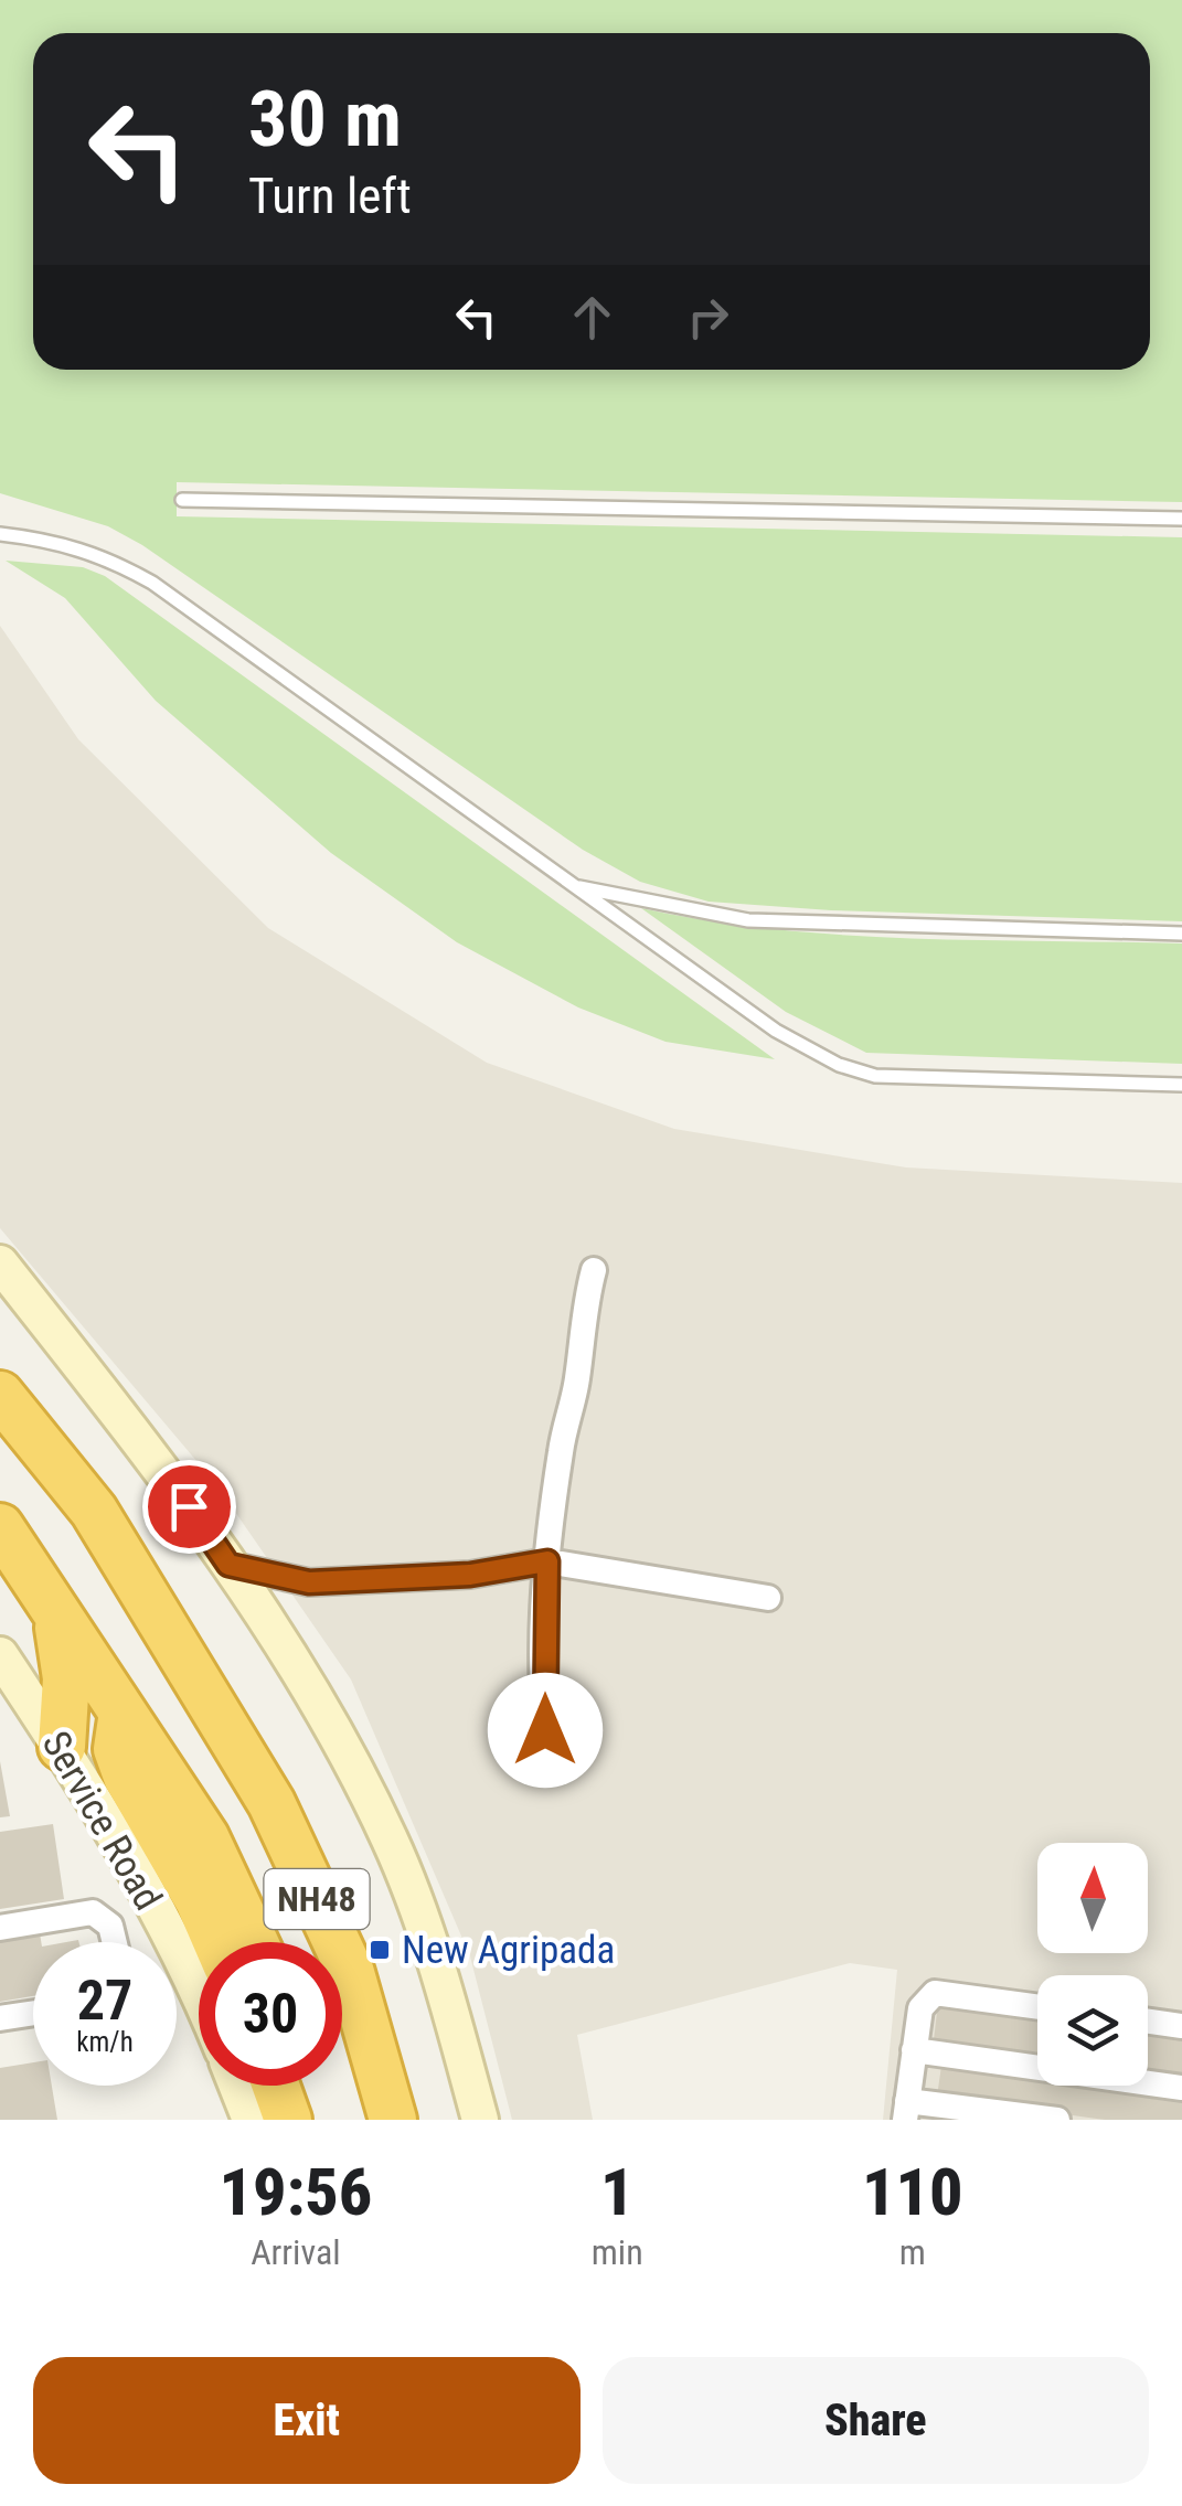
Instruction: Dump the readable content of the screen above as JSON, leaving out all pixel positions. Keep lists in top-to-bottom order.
{
  "streets": {
    "highway": ["NH48"],
    "street": ["Service Road"]
  },
  "places": {
    "transit": ["New Agripada"]
  },
  "north": "top",
  "page": {
    "turn": ["30 m", "Turn left"],
    "speed": "27 km/h",
    "limit": "30",
    "eta": [
      "19:56",
      "Arrival",
      "1",
      "min",
      "110",
      "m"
    ],
    "buttons": ["Exit", "Share"]
  }
}
